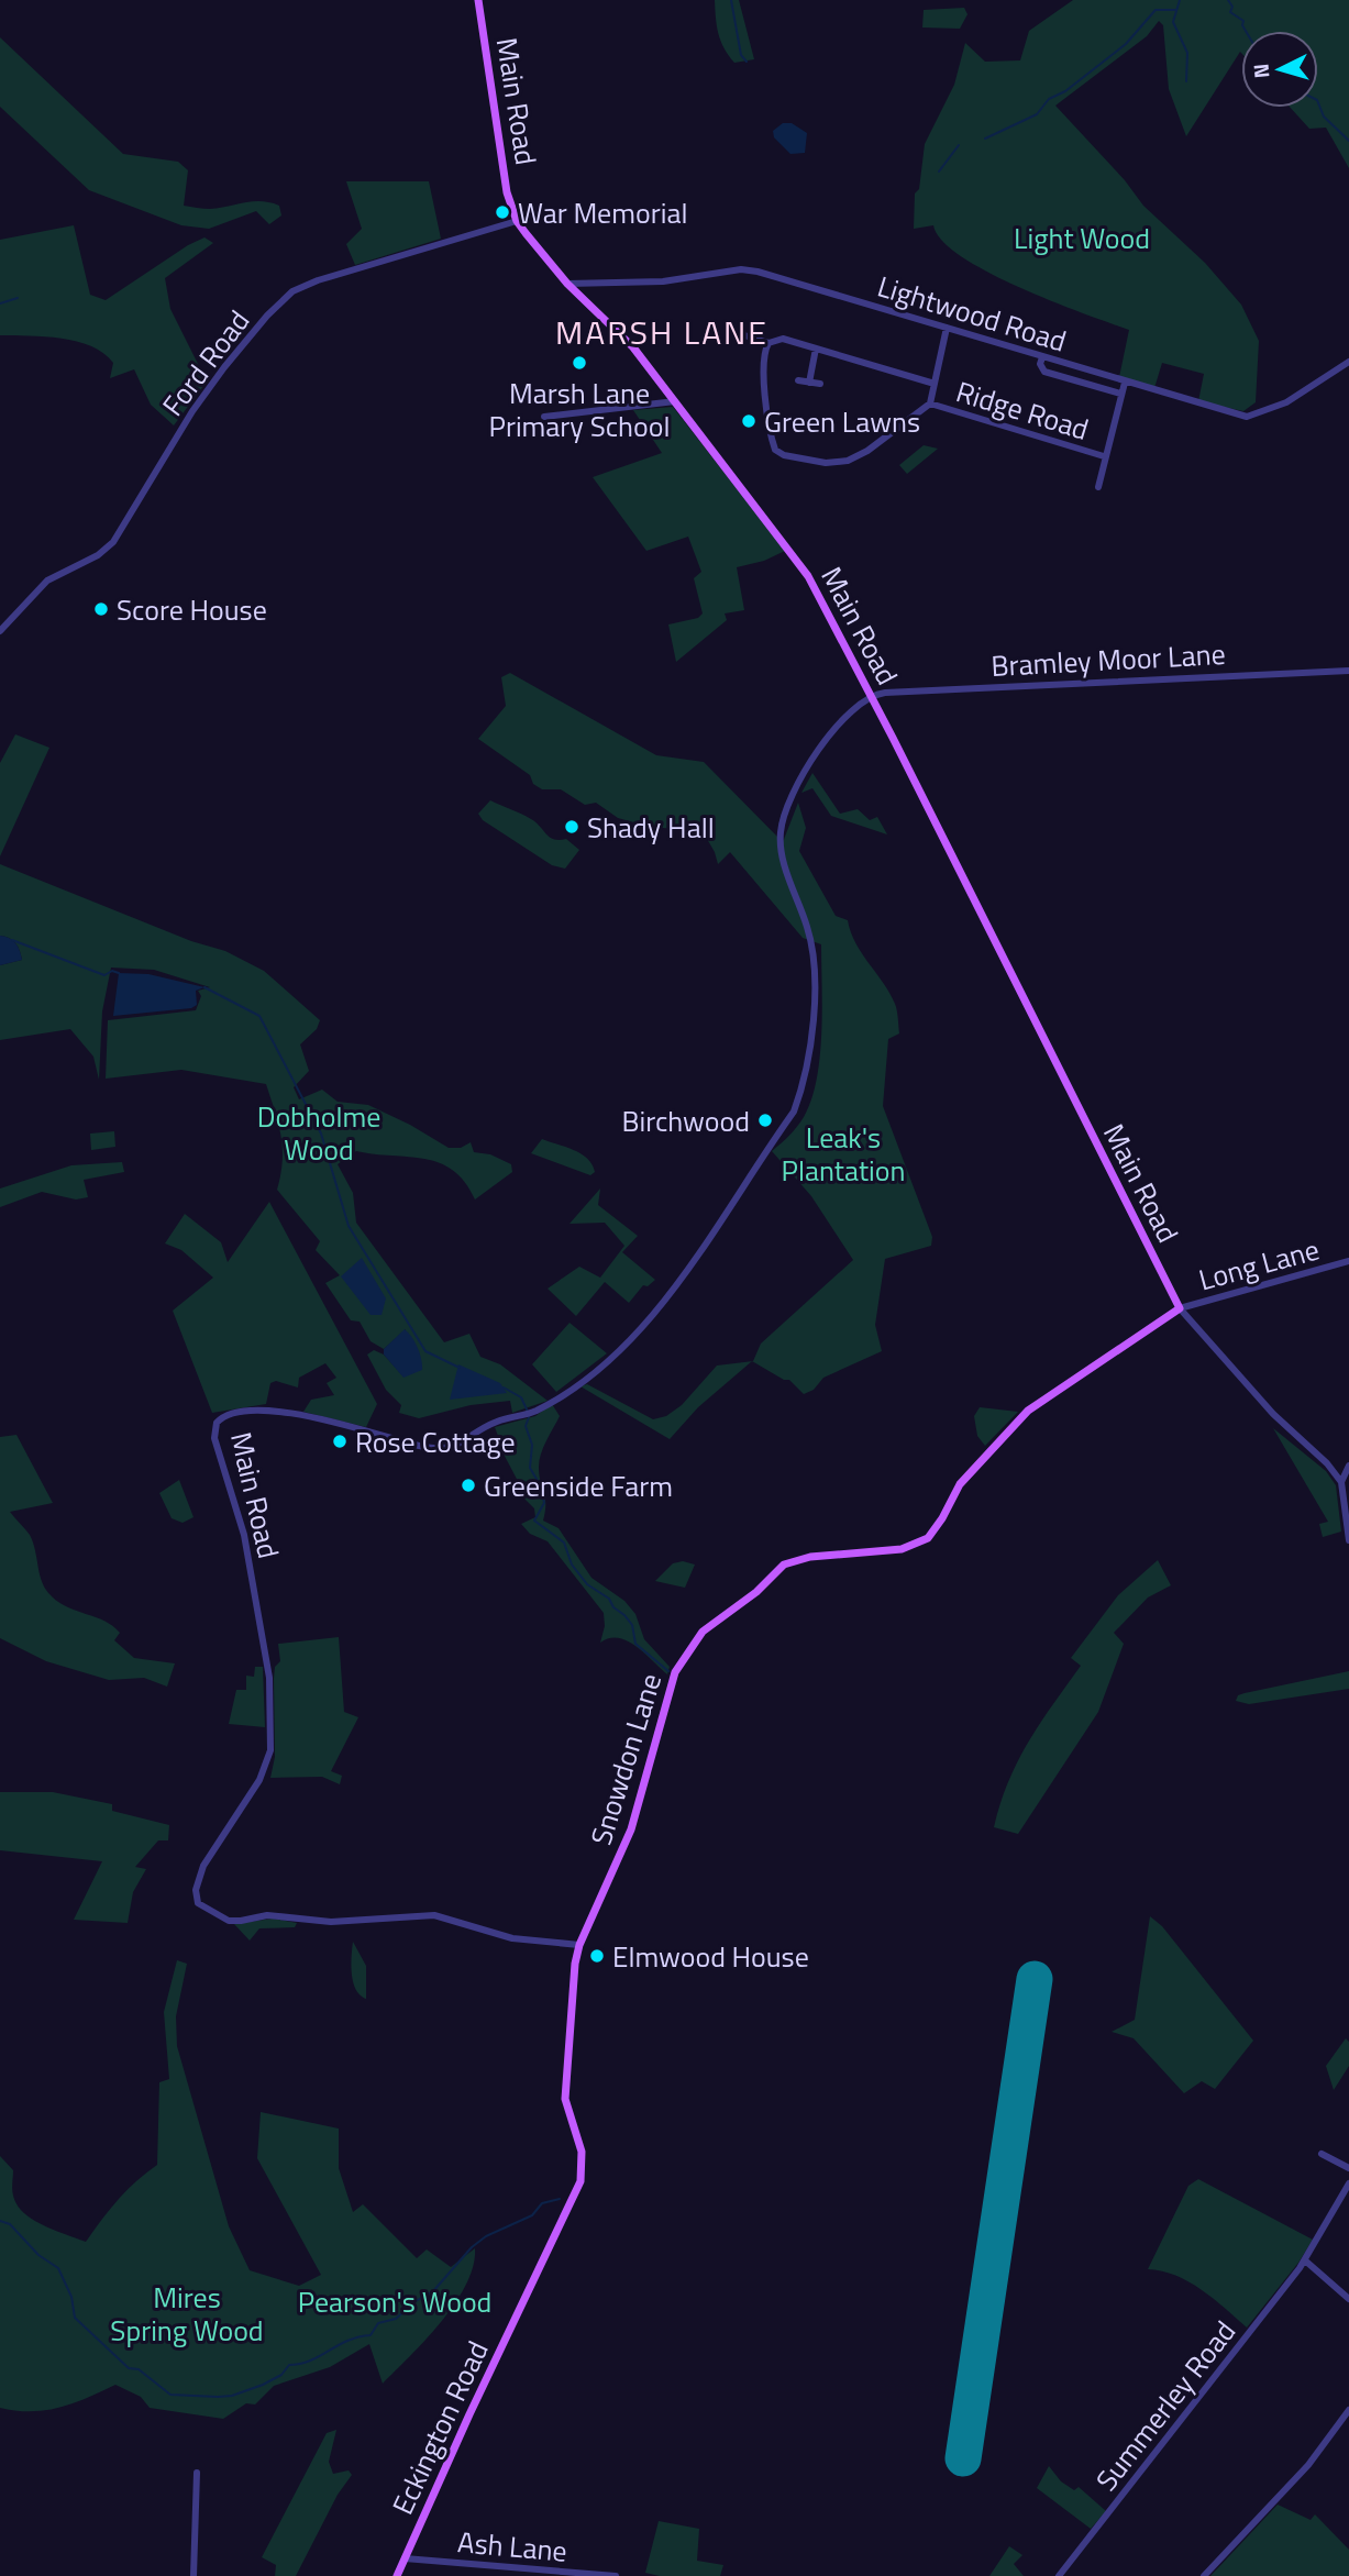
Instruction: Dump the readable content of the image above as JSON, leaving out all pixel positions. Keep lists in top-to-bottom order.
{
  "streets": {
    "main road": ["Main Road", "Snowdon Lane", "Eckington Road"],
    "street": [
      "Lightwood Road",
      "Ford Road",
      "Ridge Road",
      "Bramley Moor Lane",
      "Long Lane",
      "Summerley Road",
      "Ash Lane"
    ]
  },
  "crossings": [
    ["Main Road", "Lightwood Road"],
    ["Main Road", "Ford Road"],
    ["Main Road", "Bramley Moor Lane"],
    ["Main Road", "Long Lane"],
    ["Main Road", "Snowdon Lane"],
    ["Main Road", "Eckington Road"],
    ["Long Lane", "Snowdon Lane"],
    ["Snowdon Lane", "Eckington Road"],
    ["Eckington Road", "Ash Lane"]
  ],
  "districts": ["MARSH LANE"],
  "parks": [
    "Light Wood",
    "Dobholme Wood",
    "Leak's Plantation",
    "Mires Spring Wood",
    "Pearson's Wood"
  ],
  "places": [
    "War Memorial",
    "Marsh Lane Primary School",
    "Green Lawns",
    "Score House",
    "Shady Hall",
    "Birchwood",
    "Rose Cottage",
    "Greenside Farm",
    "Elmwood House"
  ],
  "north": "left"
}
